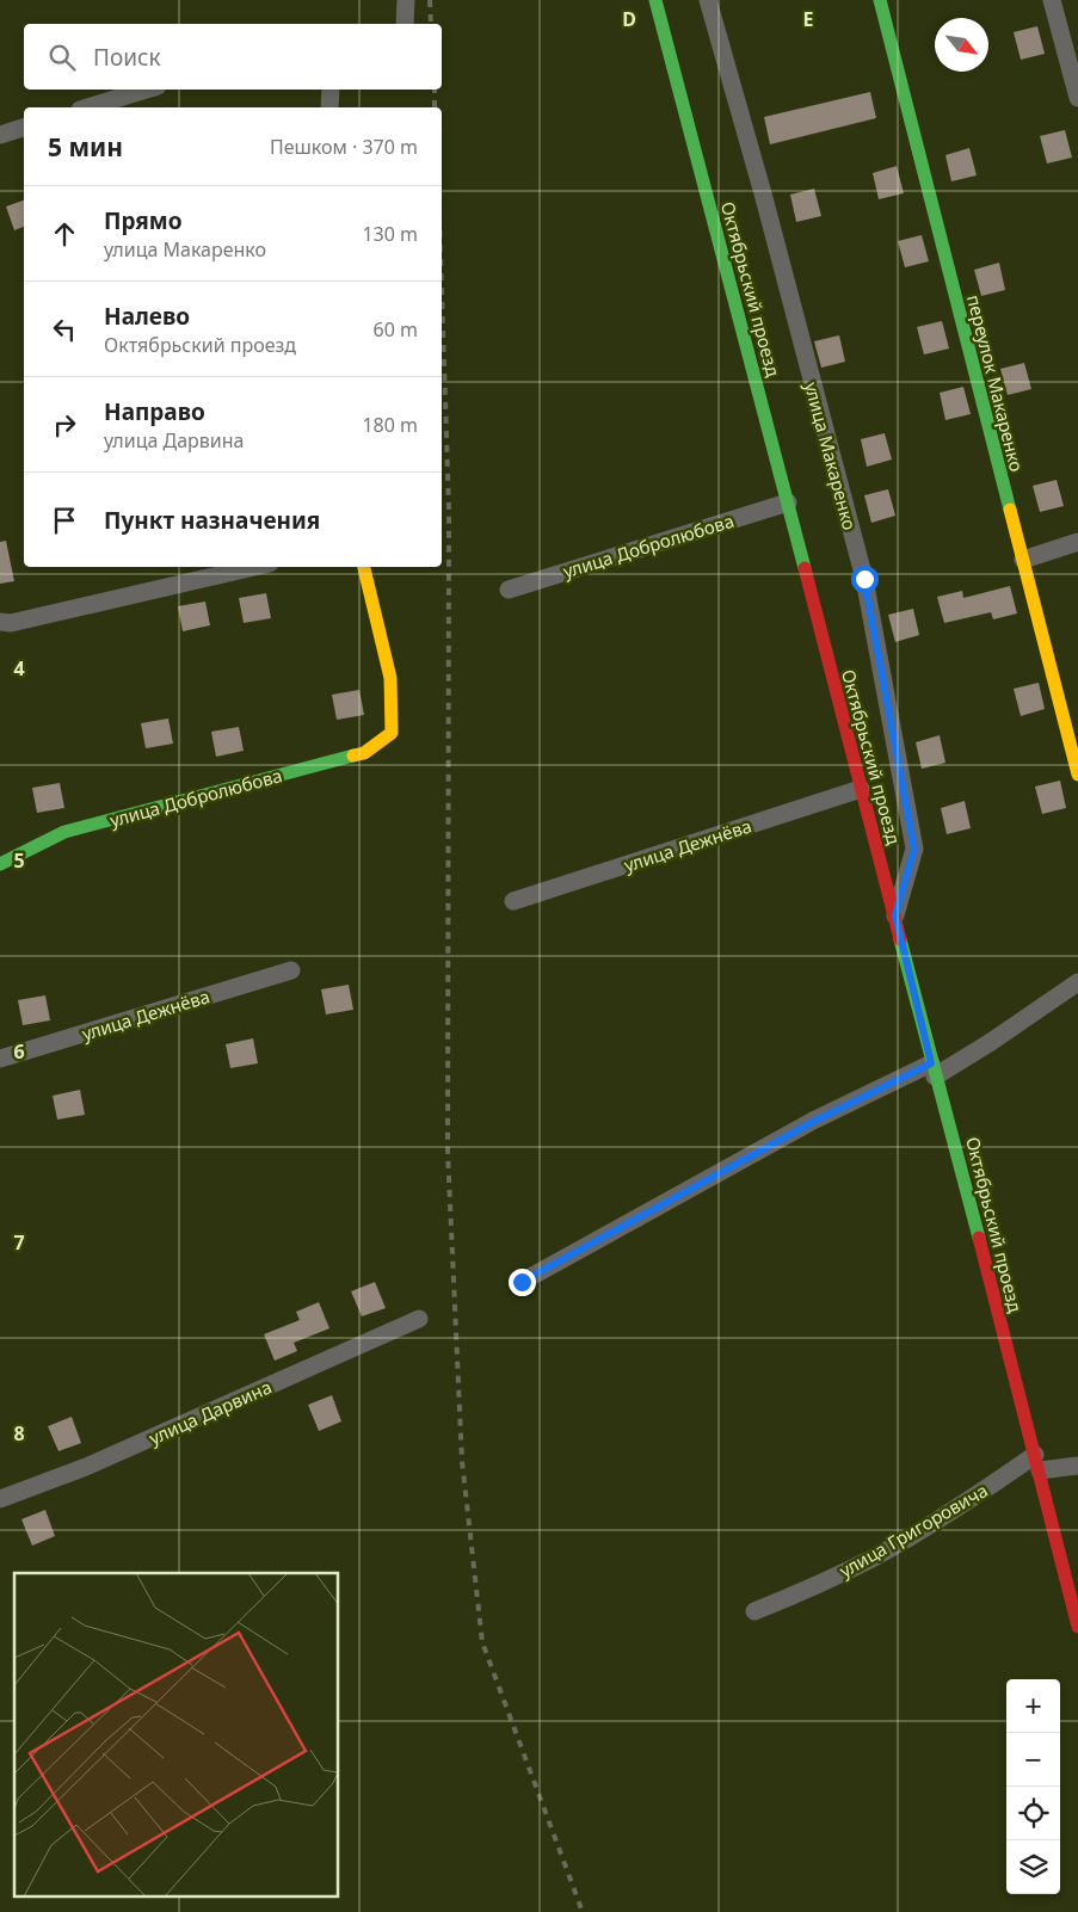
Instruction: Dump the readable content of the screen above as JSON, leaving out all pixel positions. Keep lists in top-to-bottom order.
{
  "streets": {
    "street": [
      "Октябрьский проезд",
      "переулок Макаренко",
      "улица Макаренко",
      "улица Добролюбова",
      "улица Дежнёва",
      "улица Дарвина",
      "улица Григоровича"
    ]
  },
  "crossings": [
    ["Октябрьский проезд", "улица Макаренко"],
    ["Октябрьский проезд", "улица Добролюбова"],
    ["Октябрьский проезд", "улица Дежнёва"],
    ["Октябрьский проезд", "улица Григоровича"]
  ],
  "north": "bottom right",
  "page": {
    "search": "Поиск",
    "heading": ["5 мин", "Пешком · 370 m"],
    "list": [
      ["Прямо", "улица Макаренко", "130 m"],
      ["Налево", "Октябрьский проезд", "60 m"],
      ["Направо", "улица Дарвина", "180 m"],
      "Пункт назначения"
    ],
    "map_buttons": ["+", "−"]
  },
  "grid": {
    "columns": ["D", "E"],
    "rows": [
      "4",
      "5",
      "6",
      "7",
      "8"
    ]
  }
}
